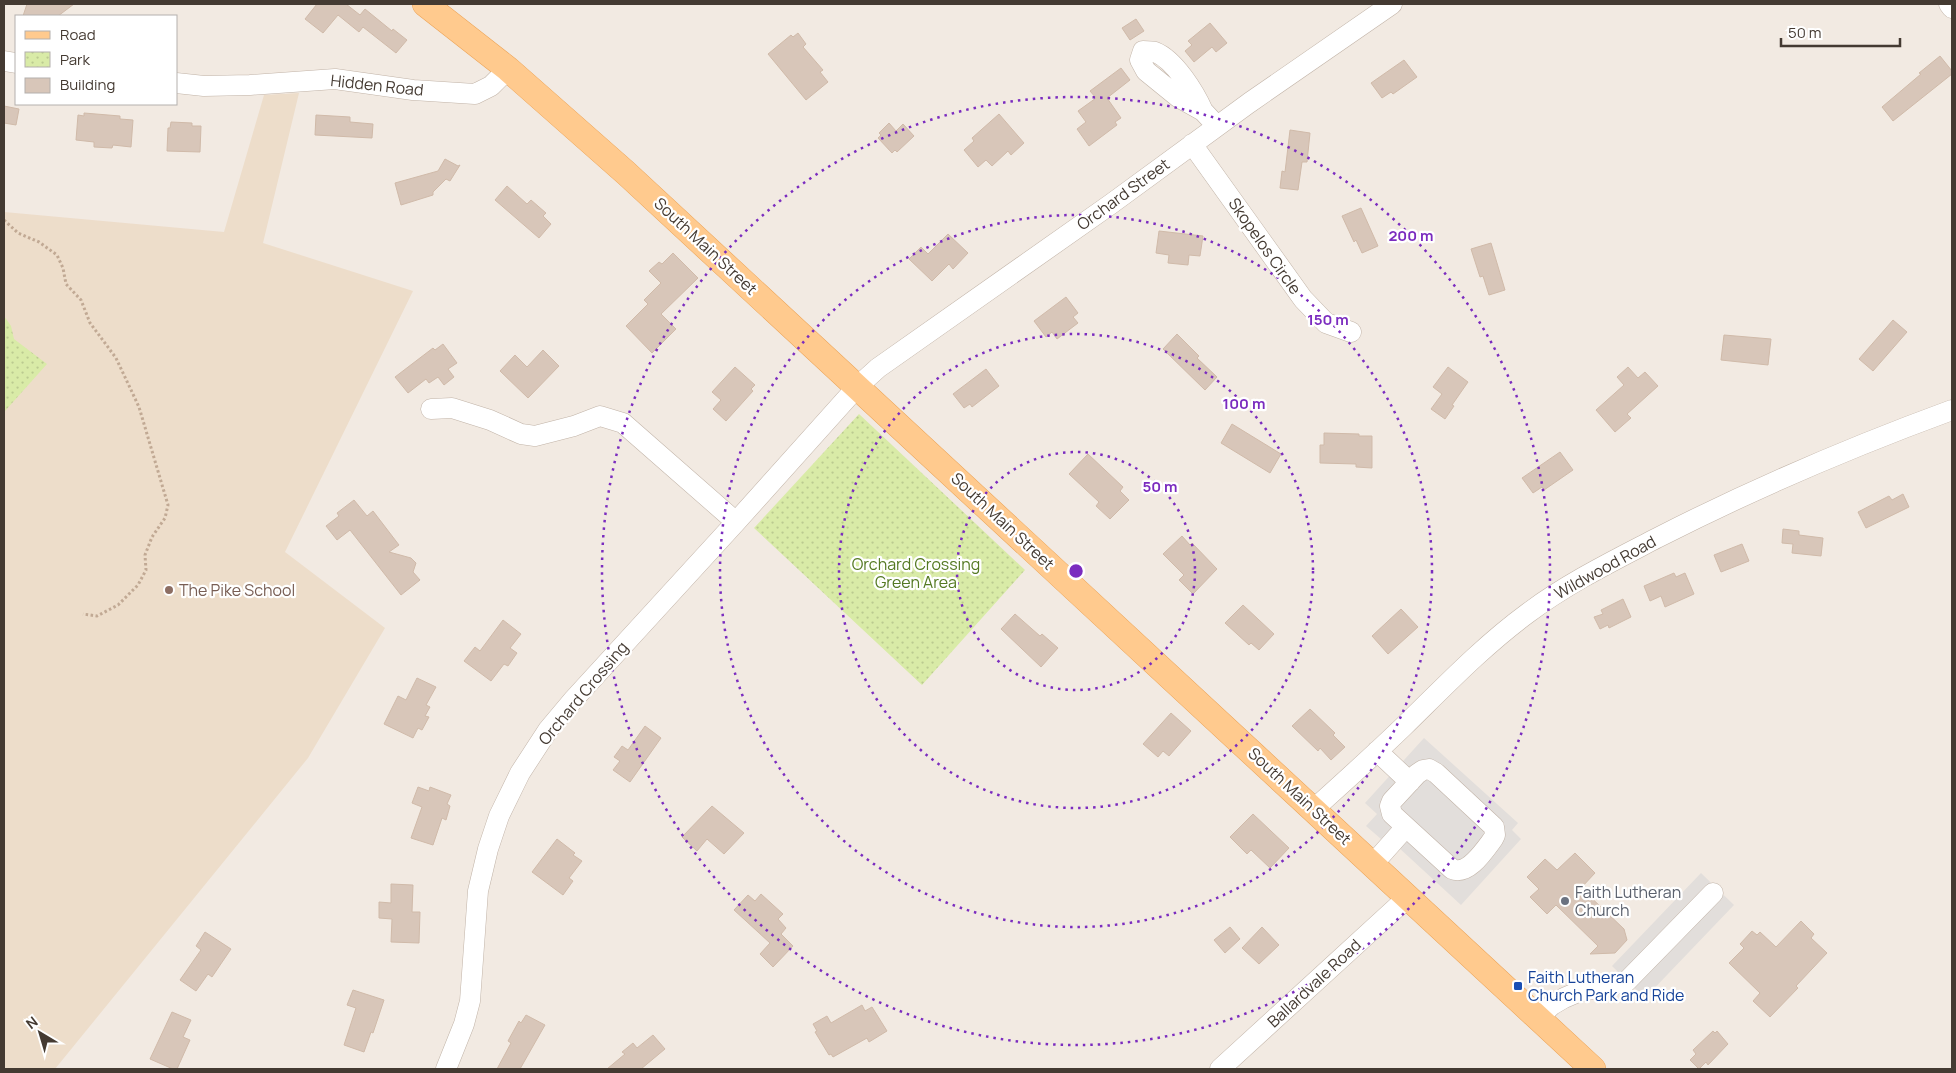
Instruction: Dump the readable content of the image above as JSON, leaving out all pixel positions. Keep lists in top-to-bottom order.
{
  "streets": {
    "main road": ["South Main Street"],
    "street": [
      "Hidden Road",
      "Orchard Street",
      "Skopelos Circle",
      "Wildwood Road",
      "Orchard Crossing",
      "Ballardvale Road"
    ]
  },
  "crossings": [
    ["Hidden Road", "South Main Street"],
    ["Orchard Street", "South Main Street"],
    ["Orchard Street", "Skopelos Circle"],
    ["Orchard Street", "Orchard Crossing"],
    ["South Main Street", "Wildwood Road"],
    ["South Main Street", "Orchard Crossing"],
    ["South Main Street", "Ballardvale Road"]
  ],
  "parks": ["Orchard Crossing Green Area"],
  "places": {
    "other": ["The Pike School", "Faith Lutheran Church"],
    "transit": ["Faith Lutheran Church Park and Ride"]
  },
  "legend": ["Road", "Park", "Building"],
  "scale_bar": "50 m",
  "north": "top left",
  "rings": [
    "200 m",
    "150 m",
    "100 m",
    "50 m"
  ]
}
